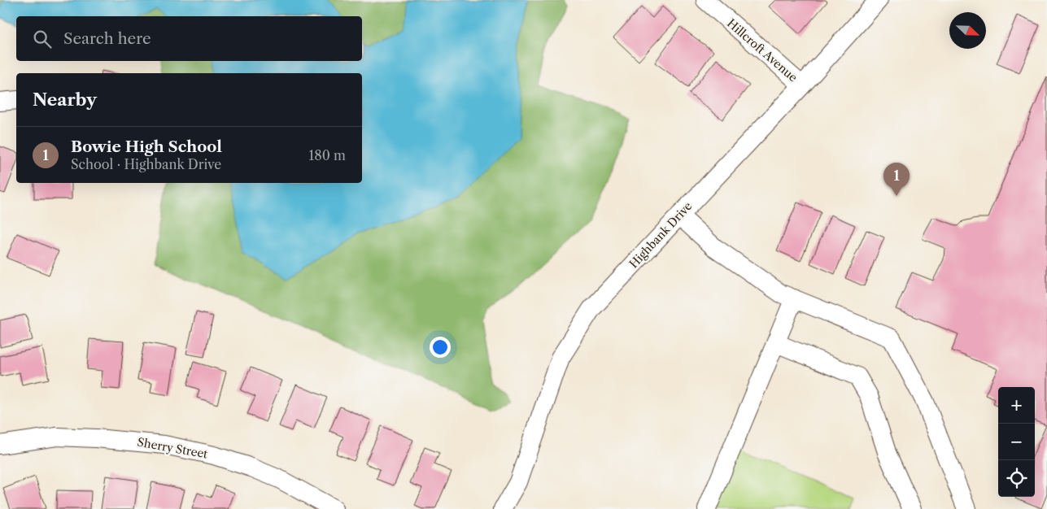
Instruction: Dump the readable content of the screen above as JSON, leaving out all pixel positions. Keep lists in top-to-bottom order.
{
  "streets": {
    "street": ["Hillcroft Avenue", "Highbank Drive", "Sherry Street"]
  },
  "crossings": [
    ["Hillcroft Avenue", "Highbank Drive"]
  ],
  "north": "bottom right",
  "page": {
    "search": "Search here",
    "heading": "Nearby",
    "list": [
      {
        "mark": "1",
        "name": "Bowie High School",
        "note": "School · Highbank Drive",
        "value": "180 m"
      }
    ],
    "pins": "1",
    "map_buttons": ["+", "−"]
  }
}
